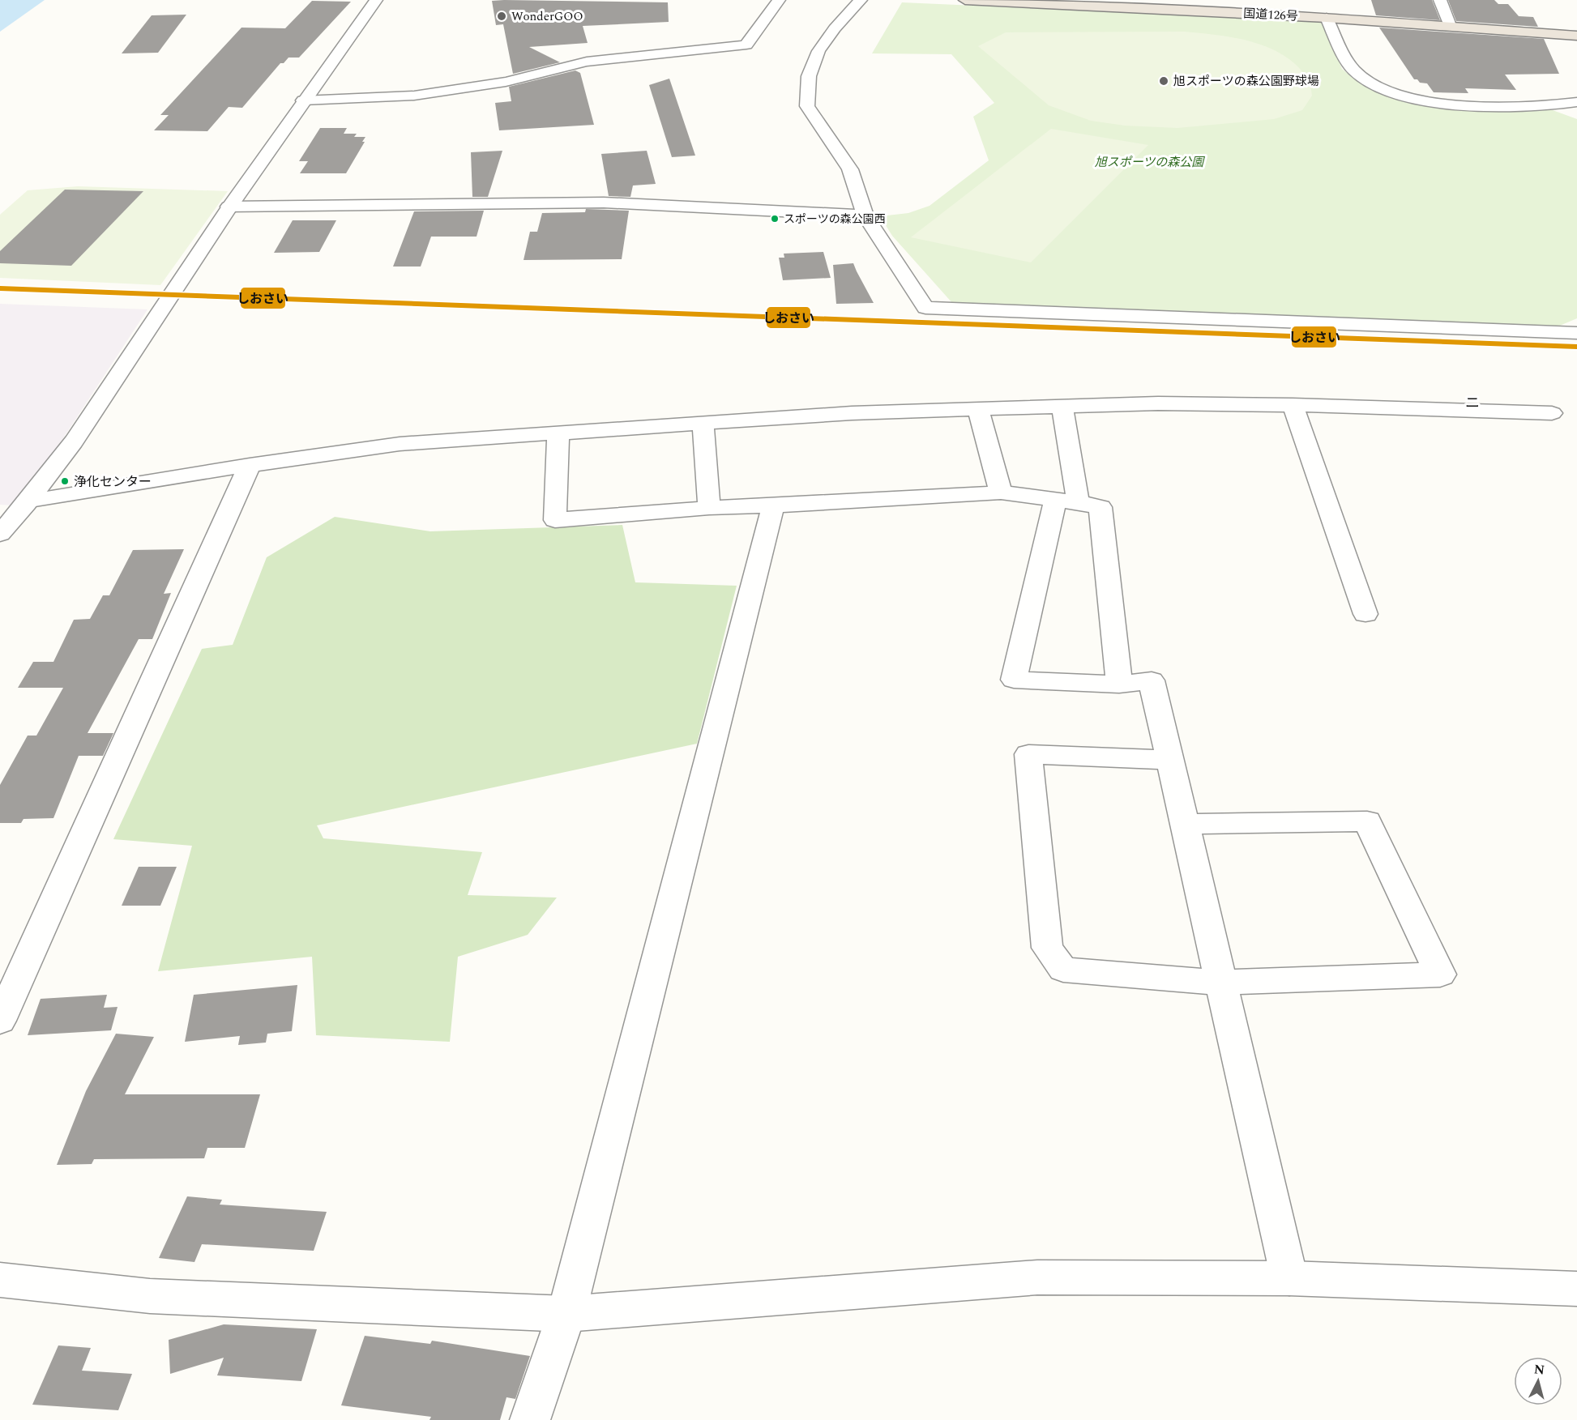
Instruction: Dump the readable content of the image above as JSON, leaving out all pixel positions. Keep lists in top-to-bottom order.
{
  "streets": {
    "highway": ["国道126号"]
  },
  "districts": ["ニ"],
  "parks": ["旭スポーツの森公園"],
  "places": [
    "WonderGOO",
    "旭スポーツの森公園野球場",
    "スポーツの森公園西",
    "浄化センター"
  ],
  "lines": ["transit line しおさい"],
  "north": "top"
}
